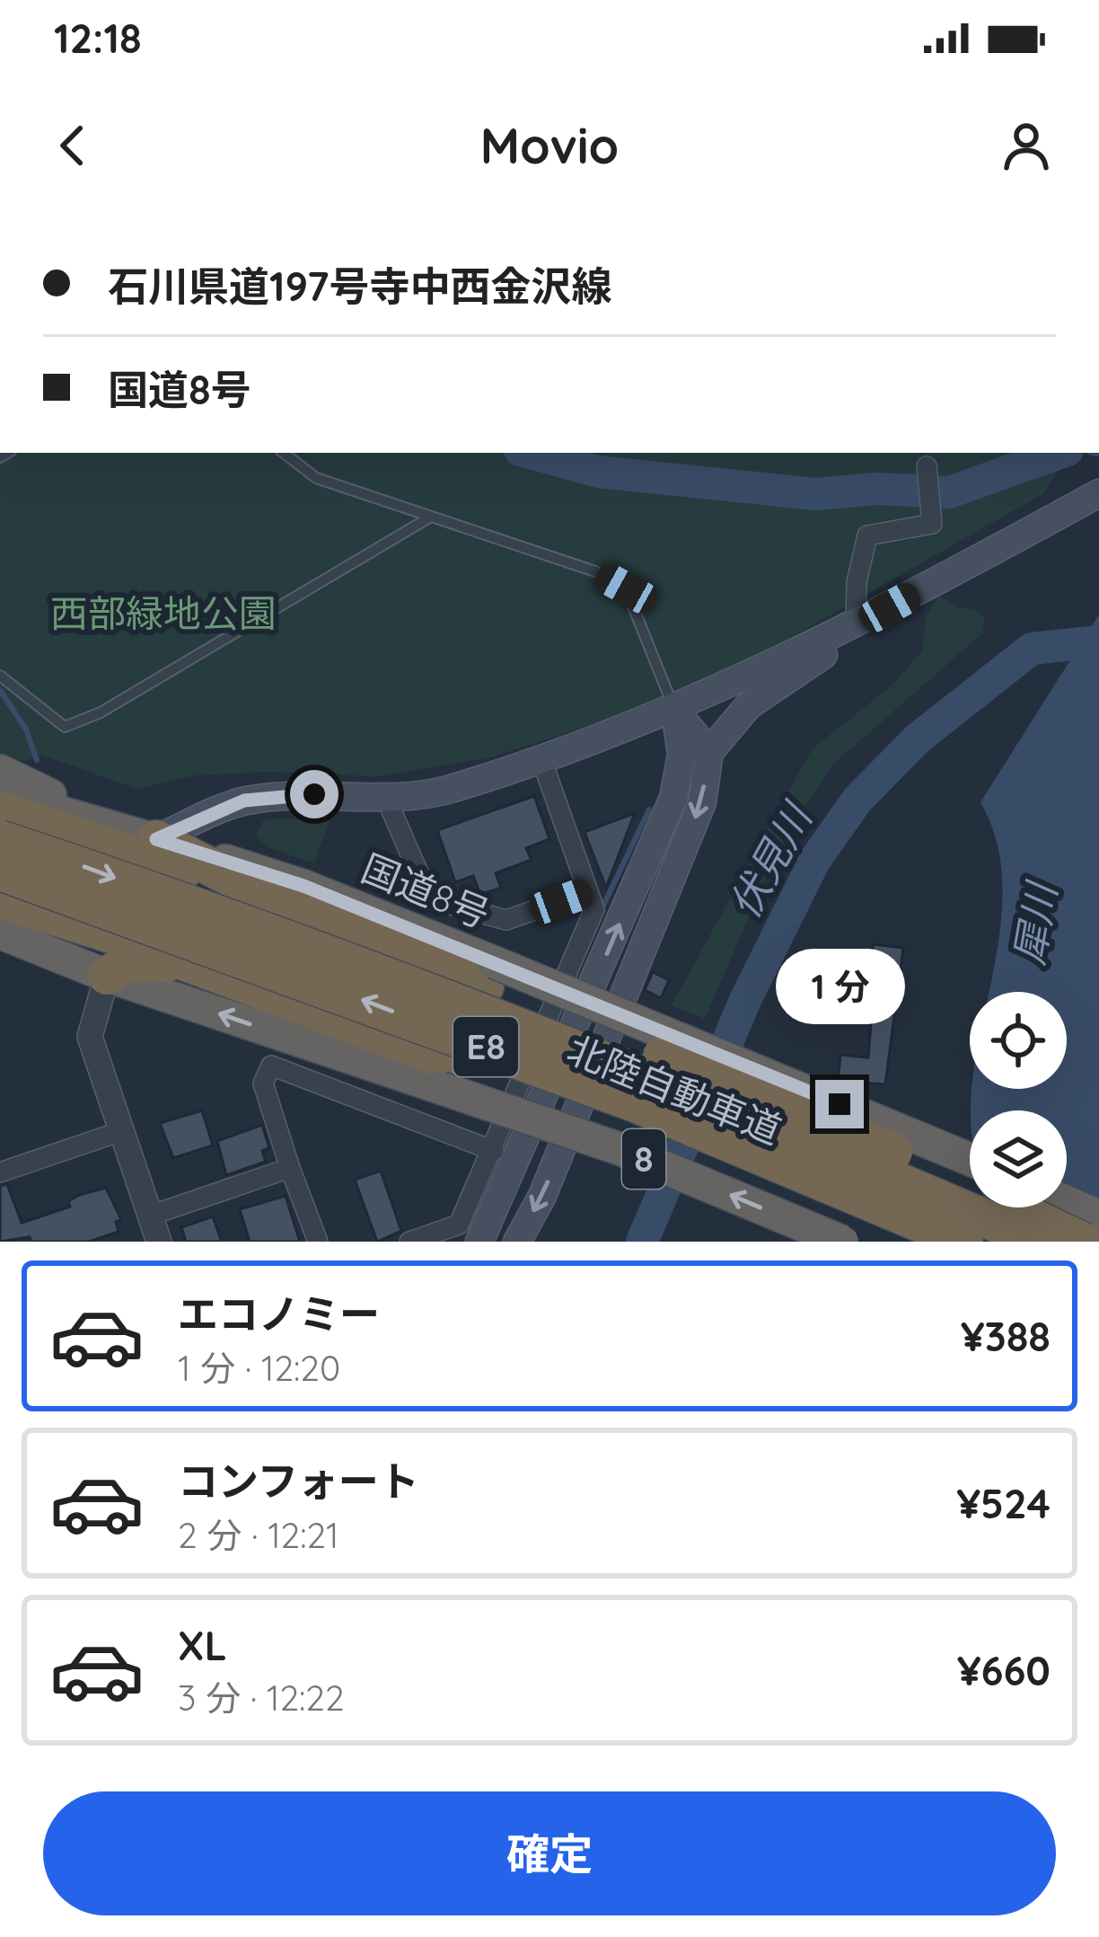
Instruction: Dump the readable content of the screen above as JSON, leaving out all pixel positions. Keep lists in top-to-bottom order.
{
  "streets": {
    "highway": [
      "国道8号",
      "E8",
      "北陸自動車道",
      "8"
    ]
  },
  "water": ["伏見川", "犀川"],
  "parks": ["西部緑地公園"],
  "page": {
    "status": "12:18",
    "header": "Movio",
    "banner": ["石川県道197号寺中西金沢線", "国道8号"],
    "bubble": "1 分",
    "list": [
      {
        "name": "エコノミー",
        "note": "1 分 · 12:20",
        "value": "¥388"
      },
      {
        "name": "コンフォート",
        "note": "2 分 · 12:21",
        "value": "¥524"
      },
      {
        "name": "XL",
        "note": "3 分 · 12:22",
        "value": "¥660"
      }
    ],
    "buttons": "確定"
  }
}
